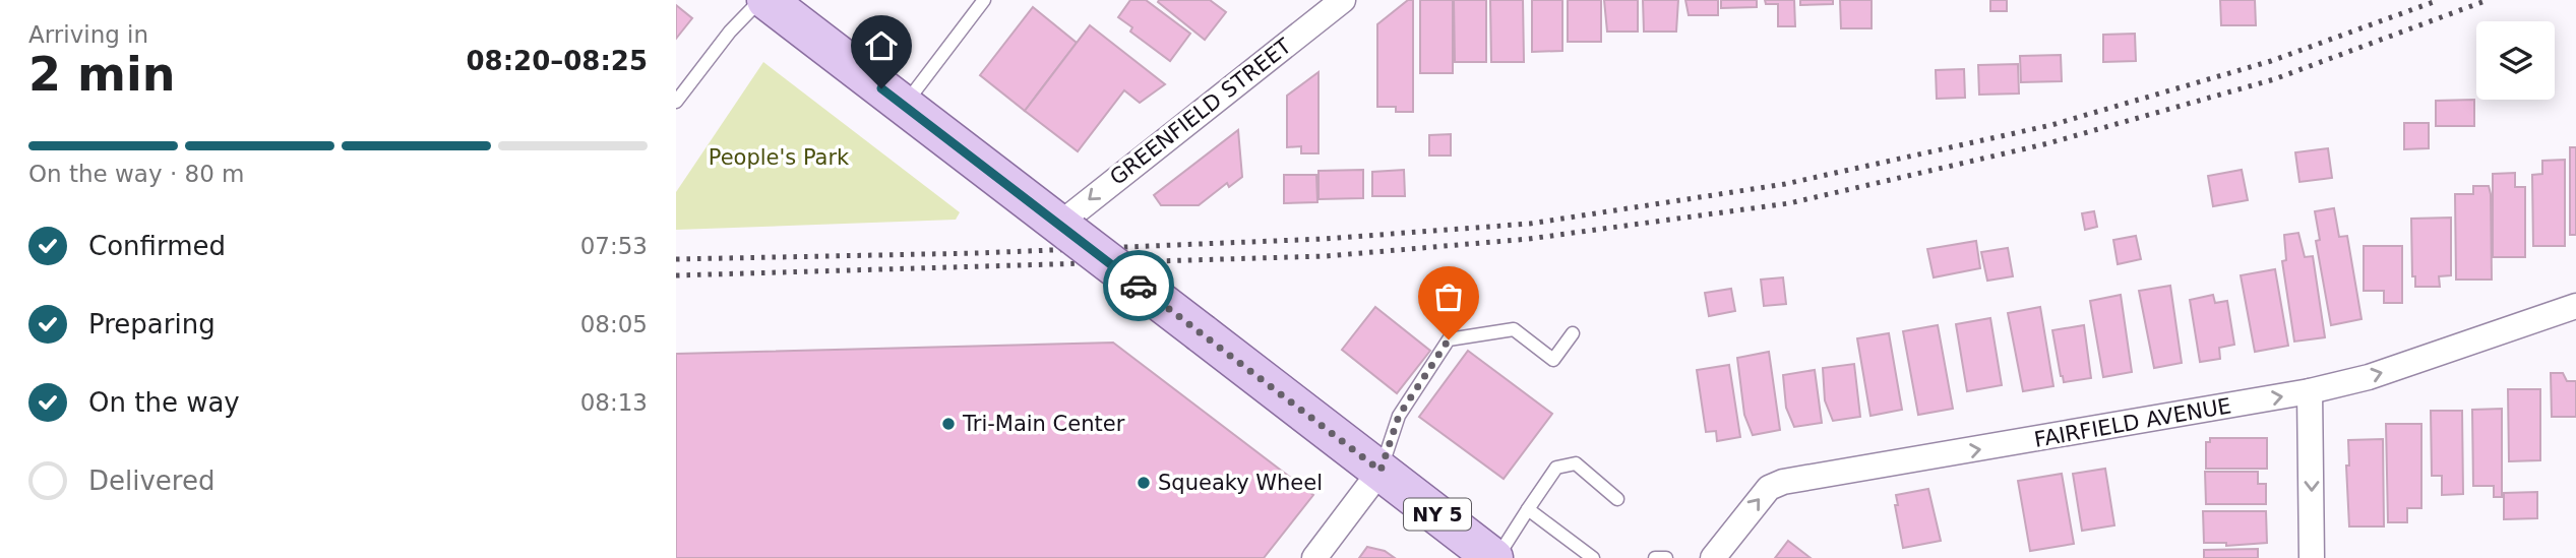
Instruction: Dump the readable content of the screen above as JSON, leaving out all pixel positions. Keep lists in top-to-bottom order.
{
  "streets": {
    "main road": ["NY 5"],
    "street": ["GREENFIELD STREET", "FAIRFIELD AVENUE"]
  },
  "crossings": [
    ["GREENFIELD STREET", "NY 5"]
  ],
  "one_way": ["GREENFIELD STREET", "FAIRFIELD AVENUE"],
  "parks": ["People's Park"],
  "places": ["Tri-Main Center", "Squeaky Wheel"],
  "page": {
    "heading": ["2 min", "Arriving in", "08:20–08:25"],
    "bar": "On the way · 80 m",
    "list": [
      ["Confirmed", "07:53"],
      ["Preparing", "08:05"],
      ["On the way", "08:13"],
      "Delivered"
    ]
  }
}
